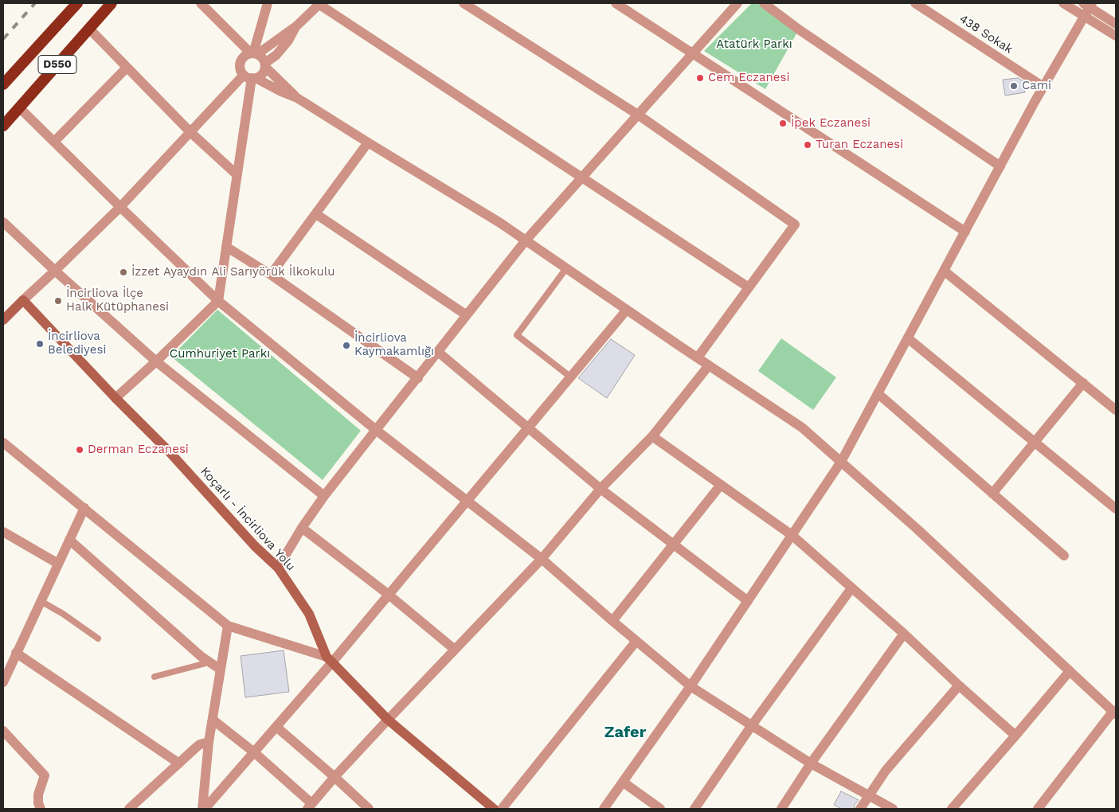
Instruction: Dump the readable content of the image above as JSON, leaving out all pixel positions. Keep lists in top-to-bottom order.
{
  "streets": {
    "highway": ["D550"],
    "main road": ["Koçarlı - İncirliova Yolu"],
    "street": ["438 Sokak"]
  },
  "districts": ["Zafer"],
  "parks": ["Atatürk Parkı", "Cumhuriyet Parkı"],
  "places": [
    "Cem Eczanesi",
    "Cami",
    "İpek Eczanesi",
    "Turan Eczanesi",
    "İzzet Ayaydın Ali Sarıyörük İlkokulu",
    "İncirliova İlçe Halk Kütüphanesi",
    "İncirliova Belediyesi",
    "İncirliova Kaymakamlığı",
    "Derman Eczanesi"
  ]
}
